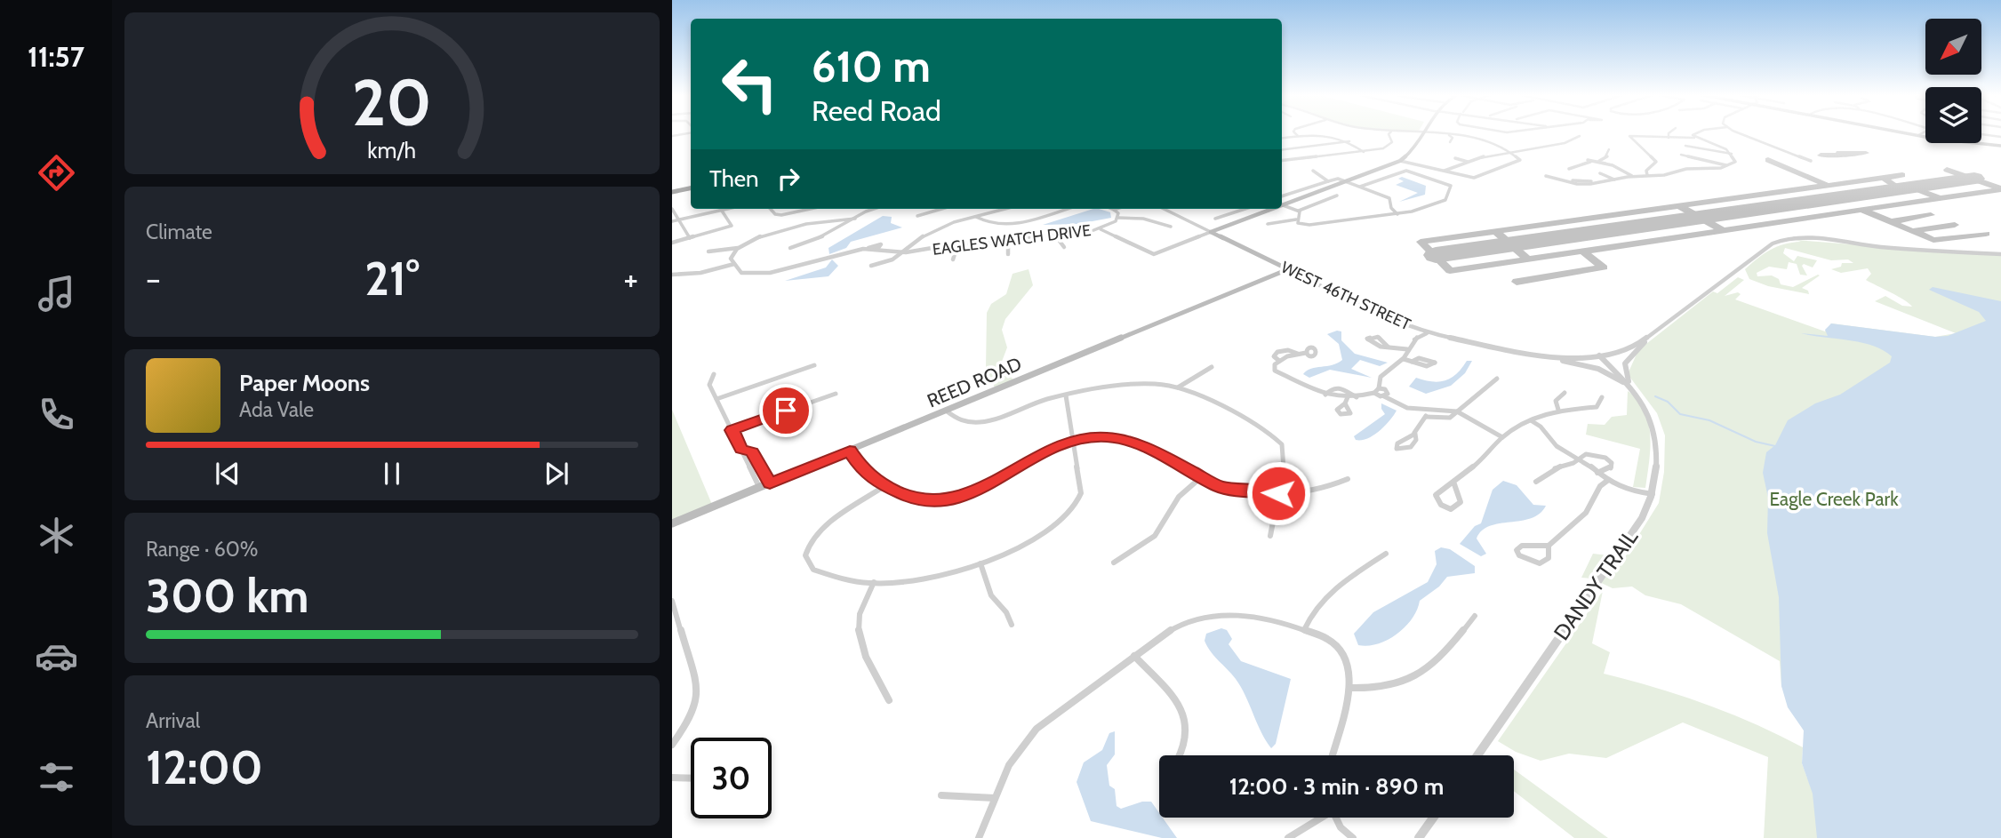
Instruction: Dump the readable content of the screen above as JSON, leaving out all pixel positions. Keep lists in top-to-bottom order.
{
  "streets": {
    "main road": ["WEST 46TH STREET", "REED ROAD"],
    "street": ["EAGLES WATCH DRIVE", "DANDY TRAIL"]
  },
  "crossings": [
    ["WEST 46TH STREET", "REED ROAD"]
  ],
  "parks": ["Eagle Creek Park"],
  "north": "bottom left",
  "page": {
    "tabs": "11:57",
    "turn": ["610 m", "Reed Road"],
    "then": "Then",
    "tile": [
      "Climate",
      ["Range · 60%", "300 km"],
      ["Arrival", "12:00"]
    ],
    "heat": ["−", "21°", "+"],
    "song": ["Paper Moons", "Ada Vale"],
    "limit": "30",
    "trip": "12:00 · 3 min · 890 m",
    "gauge": ["20", "km/h"]
  }
}
